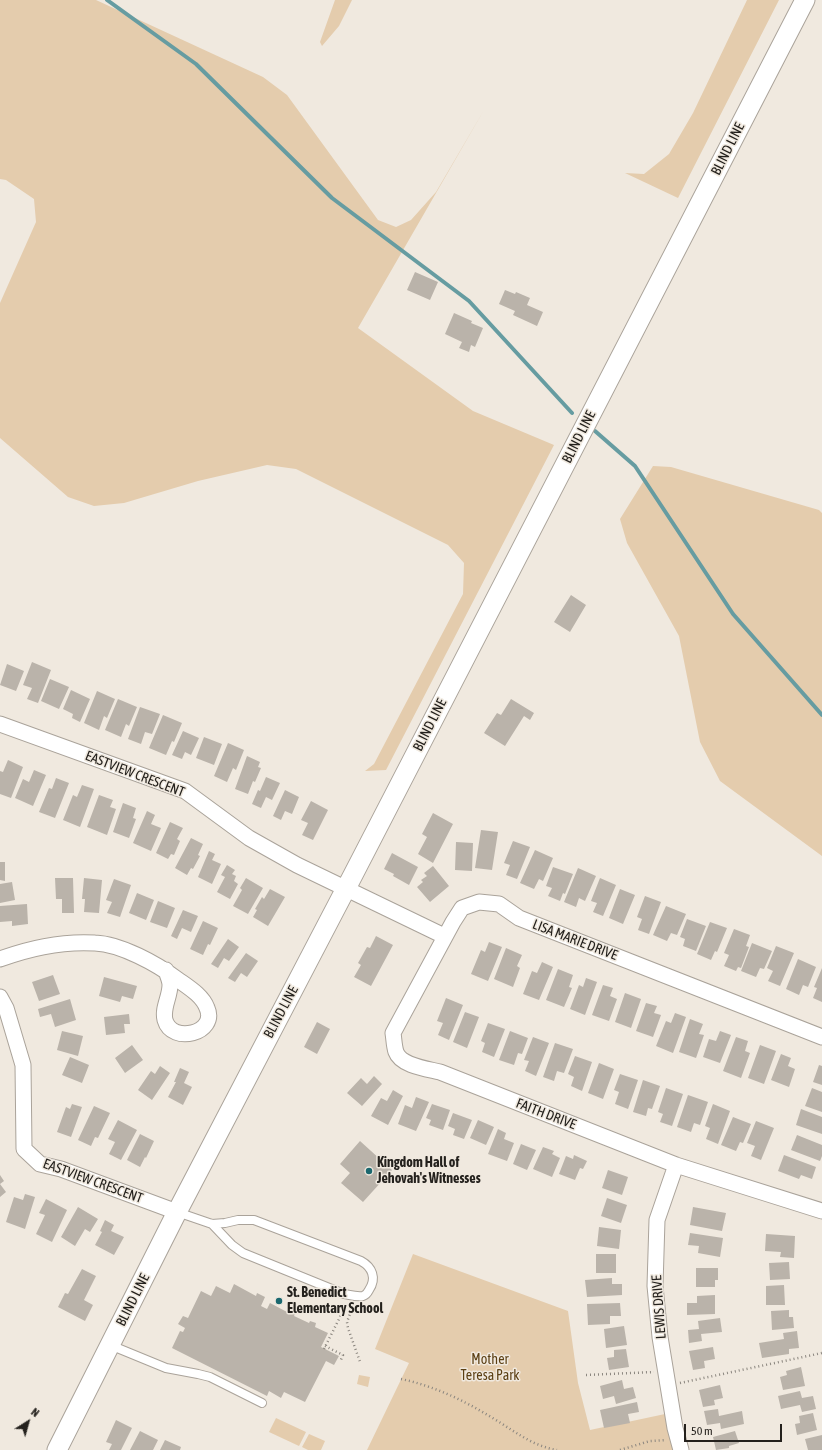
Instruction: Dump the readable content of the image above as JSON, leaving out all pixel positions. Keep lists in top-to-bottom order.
{
  "streets": {
    "street": [
      "BLIND LINE",
      "EASTVIEW CRESCENT",
      "LISA MARIE DRIVE",
      "FAITH DRIVE",
      "LEWIS DRIVE"
    ]
  },
  "crossings": [
    ["BLIND LINE", "EASTVIEW CRESCENT"],
    ["LISA MARIE DRIVE", "FAITH DRIVE"],
    ["FAITH DRIVE", "LEWIS DRIVE"]
  ],
  "parks": ["Mother Teresa Park"],
  "places": ["Kingdom Hall of Jehovah's Witnesses", "St. Benedict Elementary School"],
  "scale_bar": "50 m",
  "north": "top right"
}
